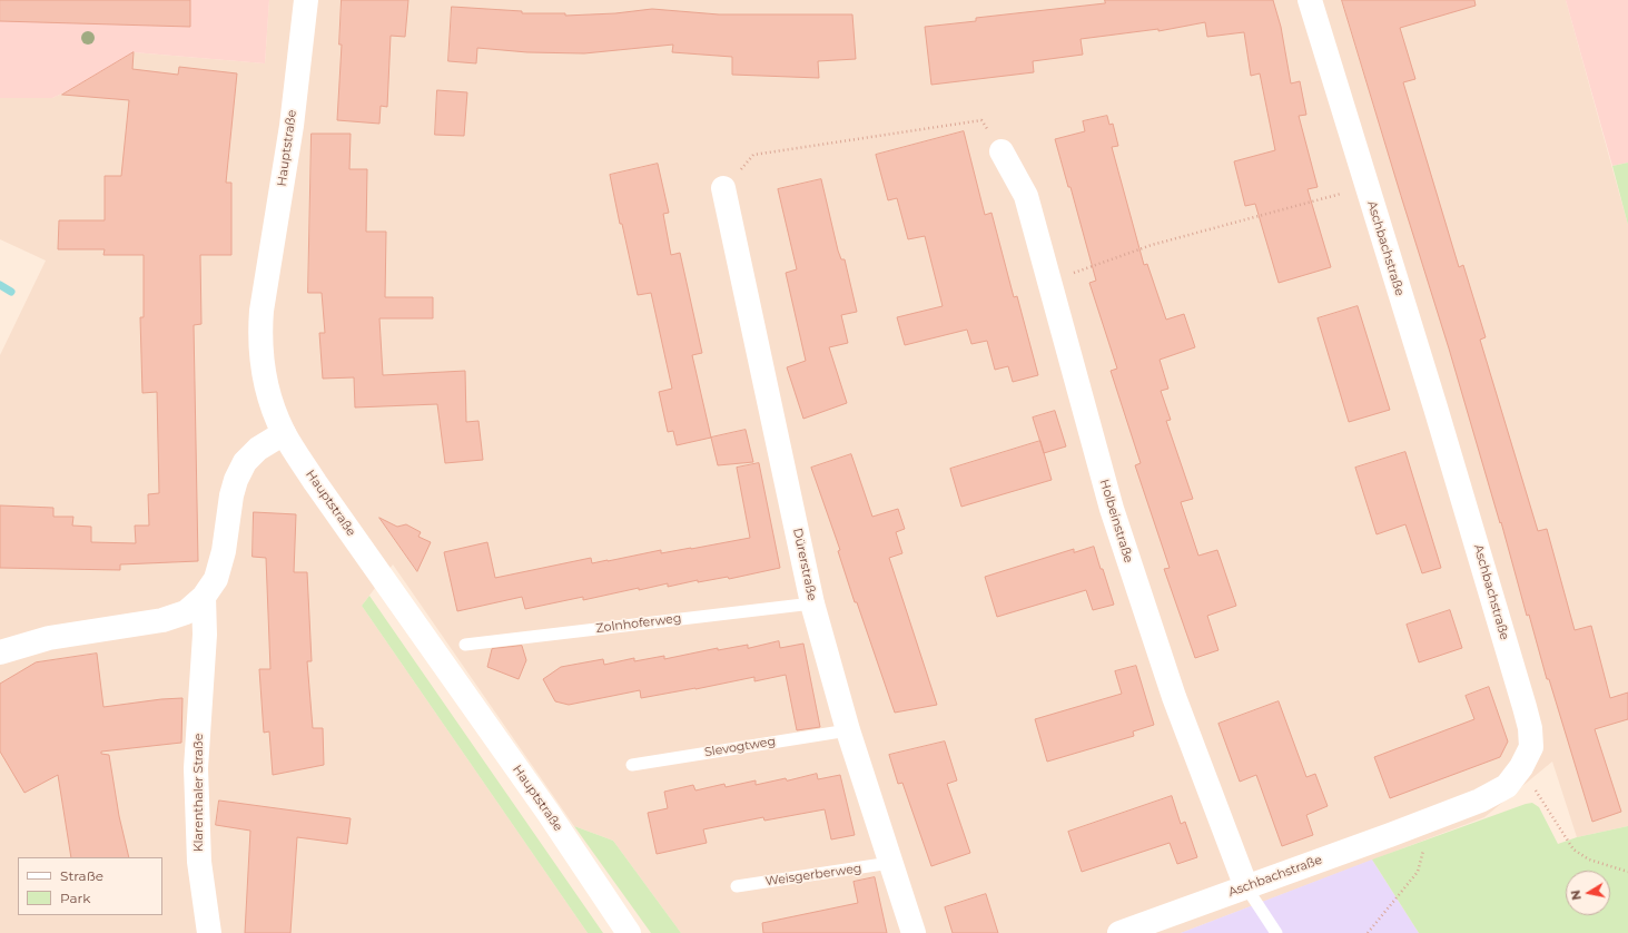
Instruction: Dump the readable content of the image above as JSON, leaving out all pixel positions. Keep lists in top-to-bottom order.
{
  "streets": {
    "street": [
      "Hauptstraße",
      "Aschbachstraße",
      "Holbeinstraße",
      "Dürerstraße",
      "Klarenthaler Straße"
    ],
    "lane": ["Zolnhoferweg", "Slevogtweg", "Weisgerberweg"]
  },
  "crossings": [
    ["Aschbachstraße", "Holbeinstraße"],
    ["Dürerstraße", "Zolnhoferweg"],
    ["Dürerstraße", "Slevogtweg"],
    ["Dürerstraße", "Weisgerberweg"]
  ],
  "legend": ["Straße", "Park"],
  "north": "left"
}
